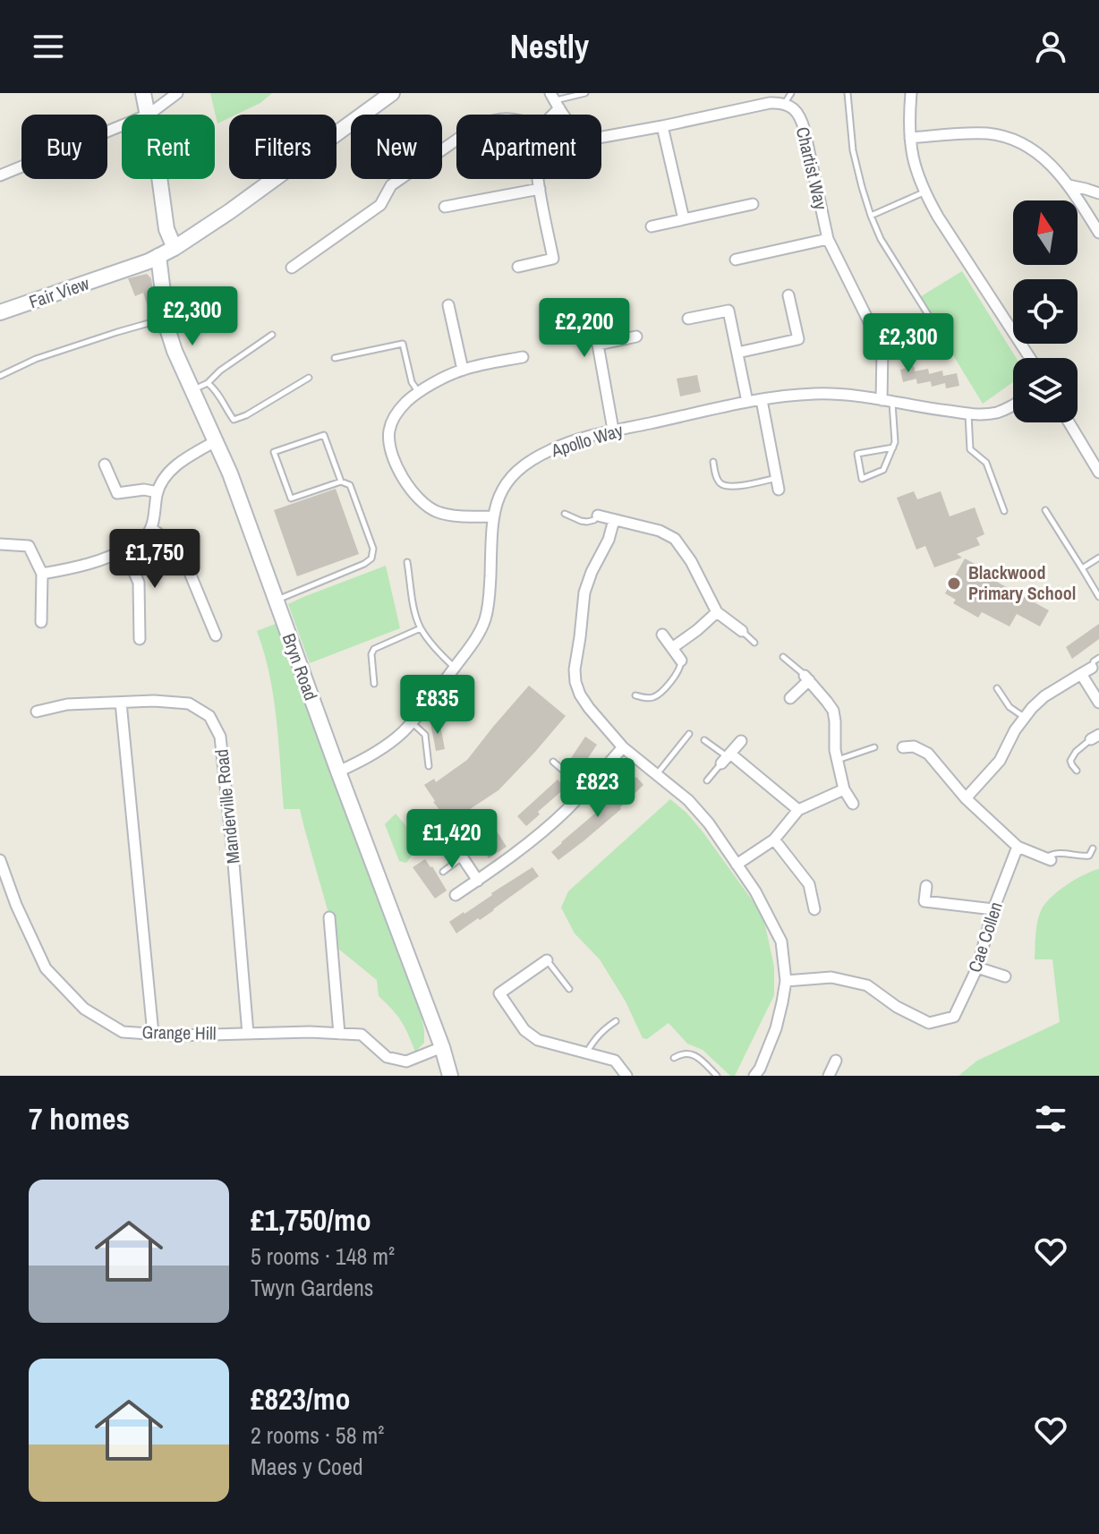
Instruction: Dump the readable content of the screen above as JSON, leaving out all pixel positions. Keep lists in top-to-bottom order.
{
  "streets": {
    "street": [
      "Chartist Way",
      "Fair View",
      "Apollo Way",
      "Bryn Road",
      "Manderville Road",
      "Cae Collen",
      "Grange Hill"
    ]
  },
  "crossings": [
    ["Chartist Way", "Apollo Way"],
    ["Fair View", "Bryn Road"],
    ["Apollo Way", "Bryn Road"],
    ["Bryn Road", "Grange Hill"],
    ["Manderville Road", "Grange Hill"]
  ],
  "places": ["Blackwood Primary School"],
  "north": "top",
  "page": {
    "header": "Nestly",
    "chip": [
      "Buy",
      "Rent",
      "Filters",
      "New",
      "Apartment"
    ],
    "price": [
      "£2,300",
      "£2,200",
      "£2,300",
      "£1,750",
      "£835",
      "£823",
      "£1,420"
    ],
    "heading": "7 homes",
    "list": [
      {
        "name": "£1,750/mo",
        "note": "5 rooms · 148 m² · Twyn Gardens"
      },
      {
        "name": "£823/mo",
        "note": "2 rooms · 58 m² · Maes y Coed"
      }
    ]
  }
}
